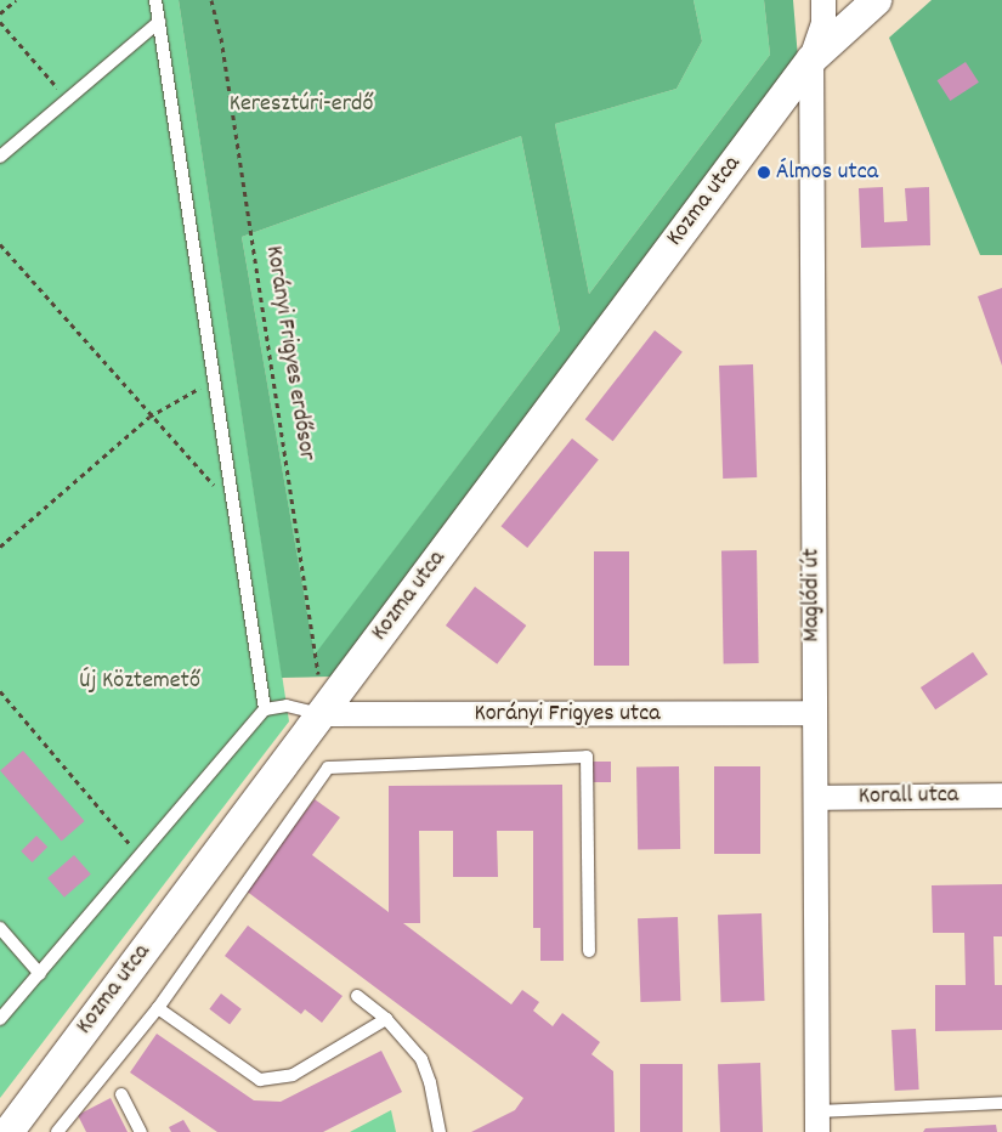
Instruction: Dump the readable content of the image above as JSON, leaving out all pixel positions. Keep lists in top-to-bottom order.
{
  "streets": {
    "street": [
      "Kozma utca",
      "Maglódi út",
      "Korányi Frigyes utca",
      "Korall utca"
    ],
    "path": ["Korányi Frigyes erdősor"]
  },
  "crossings": [
    ["Kozma utca", "Korányi Frigyes erdősor"],
    ["Kozma utca", "Maglódi út"],
    ["Kozma utca", "Korányi Frigyes utca"],
    ["Korányi Frigyes erdősor", "Korányi Frigyes utca"],
    ["Maglódi út", "Korányi Frigyes utca"],
    ["Maglódi út", "Korall utca"]
  ],
  "parks": ["Keresztúri-erdő", "Új Köztemető"],
  "places": ["Álmos utca"]
}
